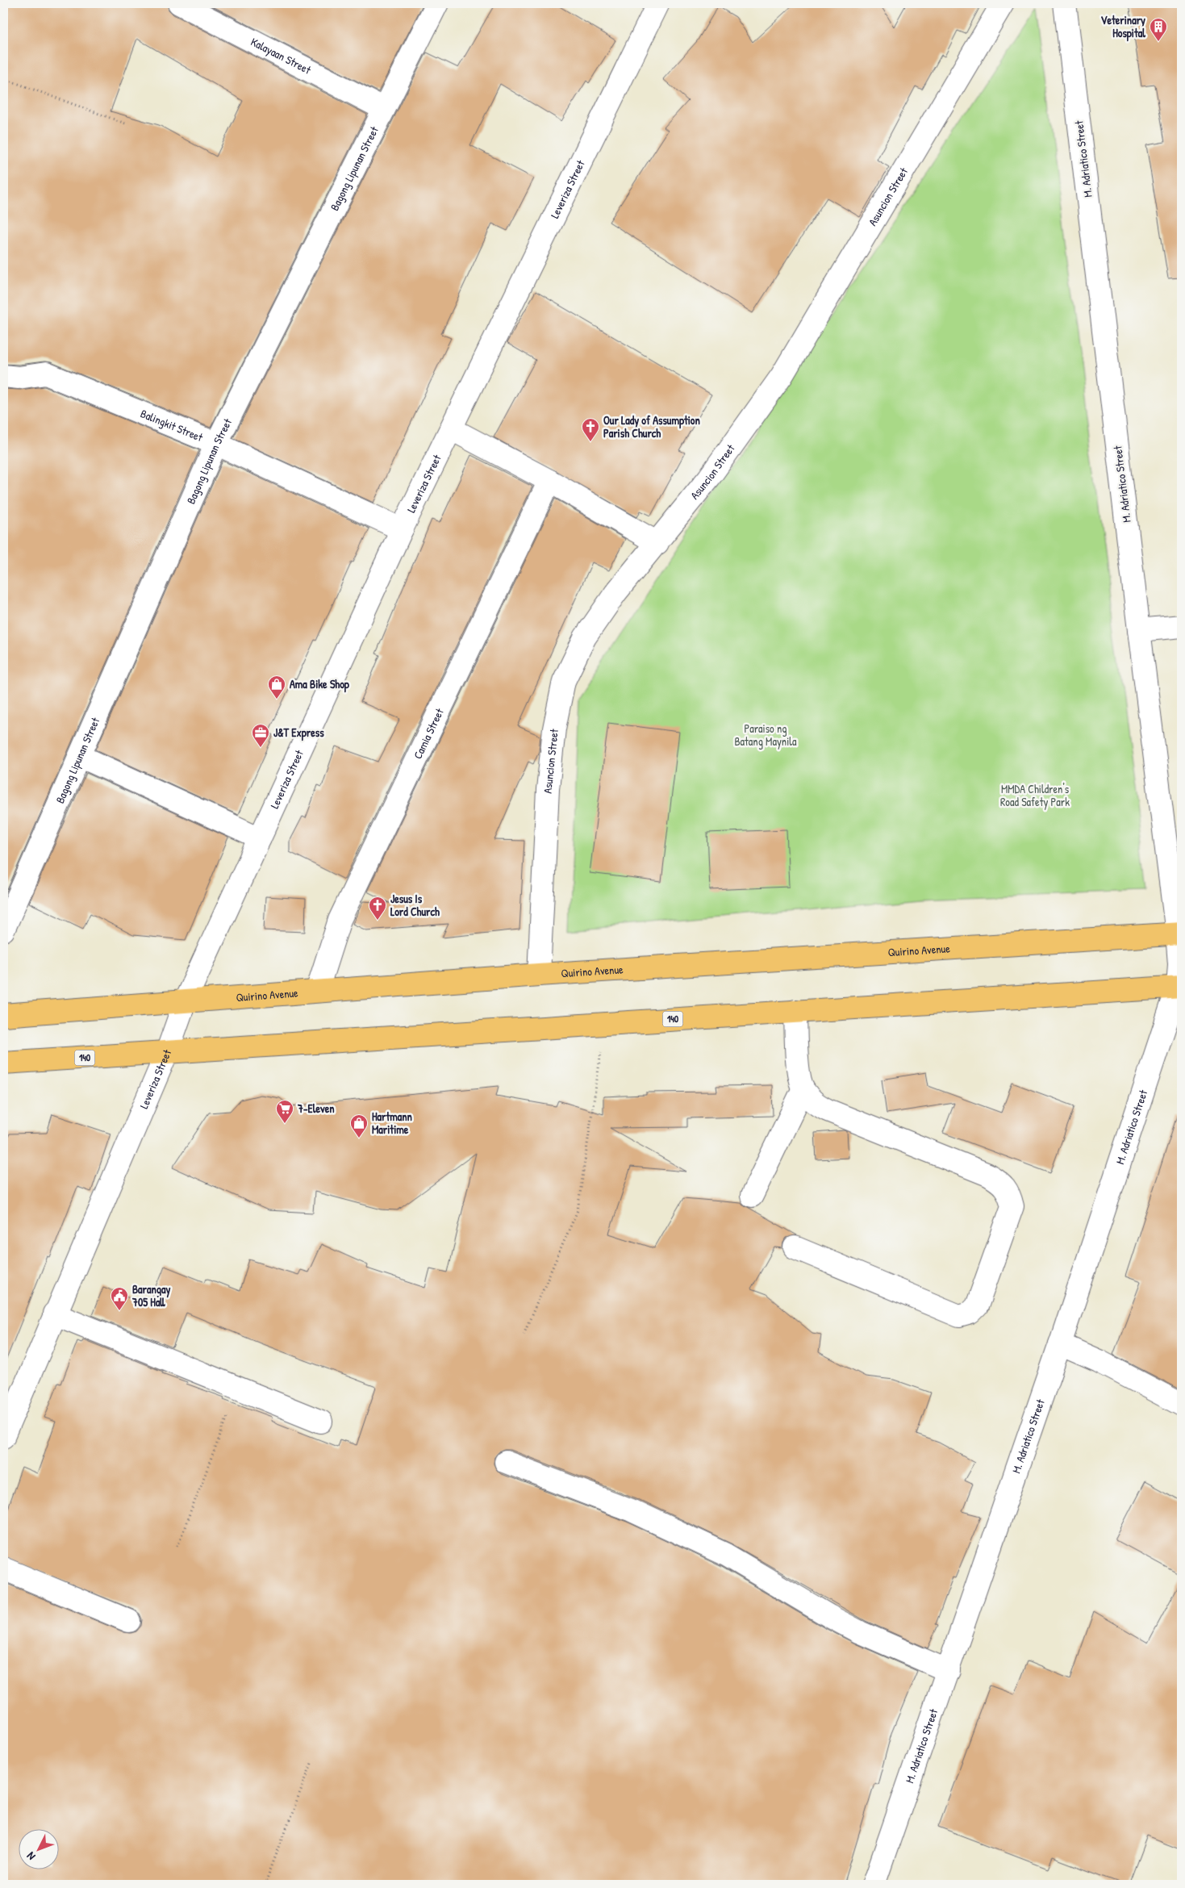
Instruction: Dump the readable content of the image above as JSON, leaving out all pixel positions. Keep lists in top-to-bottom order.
{
  "streets": {
    "main road": ["Quirino Avenue", "140"],
    "street": [
      "Kalayaan Street",
      "M. Adriatico Street",
      "Bagong Lipunan Street",
      "Leveriza Street",
      "Asuncion Street",
      "Balingkit Street",
      "Camia Street"
    ]
  },
  "crossings": [
    ["Kalayaan Street", "Bagong Lipunan Street"],
    ["M. Adriatico Street", "Quirino Avenue"],
    ["M. Adriatico Street", "140"],
    ["Bagong Lipunan Street", "Balingkit Street"],
    ["Leveriza Street", "Balingkit Street"],
    ["Leveriza Street", "Quirino Avenue"],
    ["Leveriza Street", "140"],
    ["Asuncion Street", "Quirino Avenue"],
    ["Camia Street", "Quirino Avenue"]
  ],
  "parks": ["Paraiso ng Batang Maynila", "MMDA Children's Road Safety Park"],
  "places": {
    "building": ["Veterinary Hospital"],
    "church": ["Our Lady of Assumption Parish Church", "Jesus Is Lord Church"],
    "shop": ["Ama Bike Shop", "Hartmann Maritime"],
    "office": ["J&T Express"],
    "supermarket": ["7-Eleven"],
    "public building": ["Barangay 705 Hall"]
  },
  "north": "bottom left"
}
